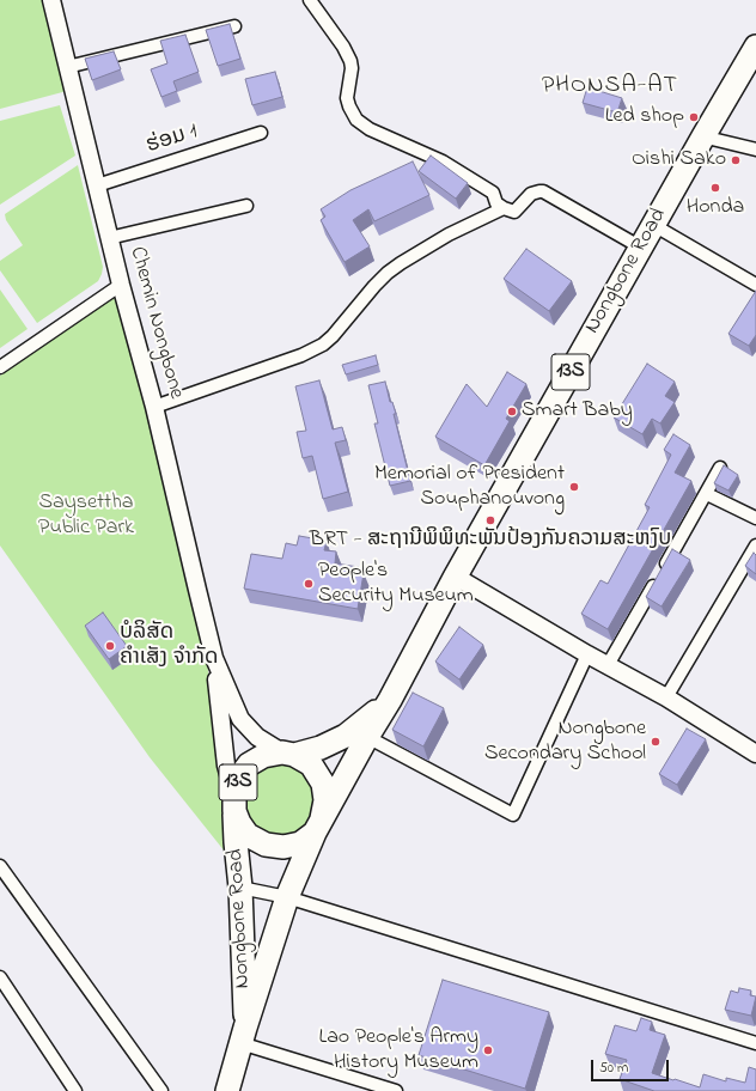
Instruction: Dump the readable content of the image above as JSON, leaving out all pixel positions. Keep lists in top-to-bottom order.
{
  "streets": {
    "highway": ["Nongbone Road", "13S"],
    "street": ["ຮ່ອມ 1", "Chemin Nongbone"]
  },
  "crossings": [
    ["ຮ່ອມ 1", "Chemin Nongbone"],
    ["Nongbone Road", "Chemin Nongbone"]
  ],
  "districts": ["PHONSA-AT"],
  "parks": ["Saysettha Public Park"],
  "places": [
    "Led shop",
    "Oishi Sako",
    "Honda",
    "Smart Baby",
    "Memorial of President Souphanouvong",
    "BRT - ສະຖານີພິພິທະພັນປ້ອງກັນຄວາມສະຫງົບ",
    "People's Security Museum",
    "ບໍລິສັດ ຄຳເສັງ ຈຳກັດ",
    "Nongbone Secondary School",
    "Lao People's Army History Museum"
  ],
  "scale_bar": "50 m"
}
